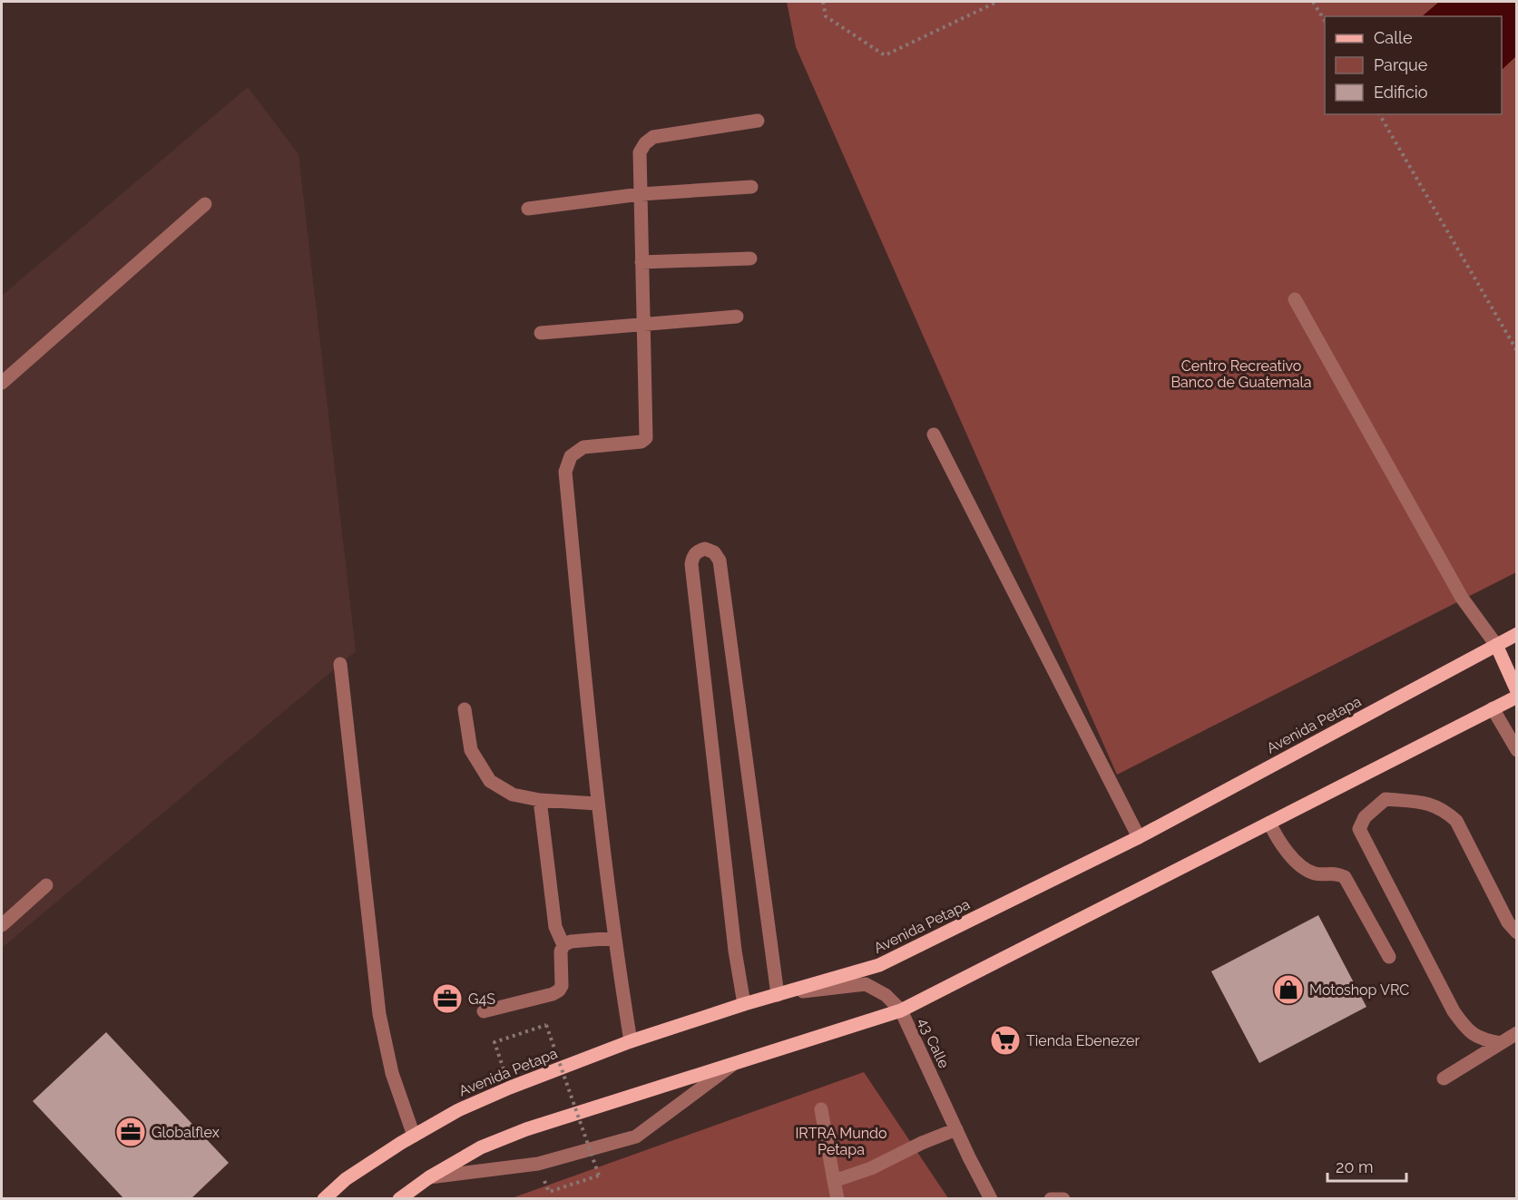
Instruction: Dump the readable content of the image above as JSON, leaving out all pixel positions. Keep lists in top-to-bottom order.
{
  "streets": {
    "main road": ["Avenida Petapa"],
    "street": ["43 Calle"]
  },
  "crossings": [
    ["Avenida Petapa", "43 Calle"]
  ],
  "parks": ["Centro Recreativo Banco de Guatemala", "IRTRA Mundo Petapa"],
  "places": {
    "shop": ["Motoshop VRC"],
    "office": ["G4S", "Globalflex"],
    "supermarket": ["Tienda Ebenezer"]
  },
  "legend": ["Calle", "Parque", "Edificio"],
  "scale_bar": "20 m"
}
